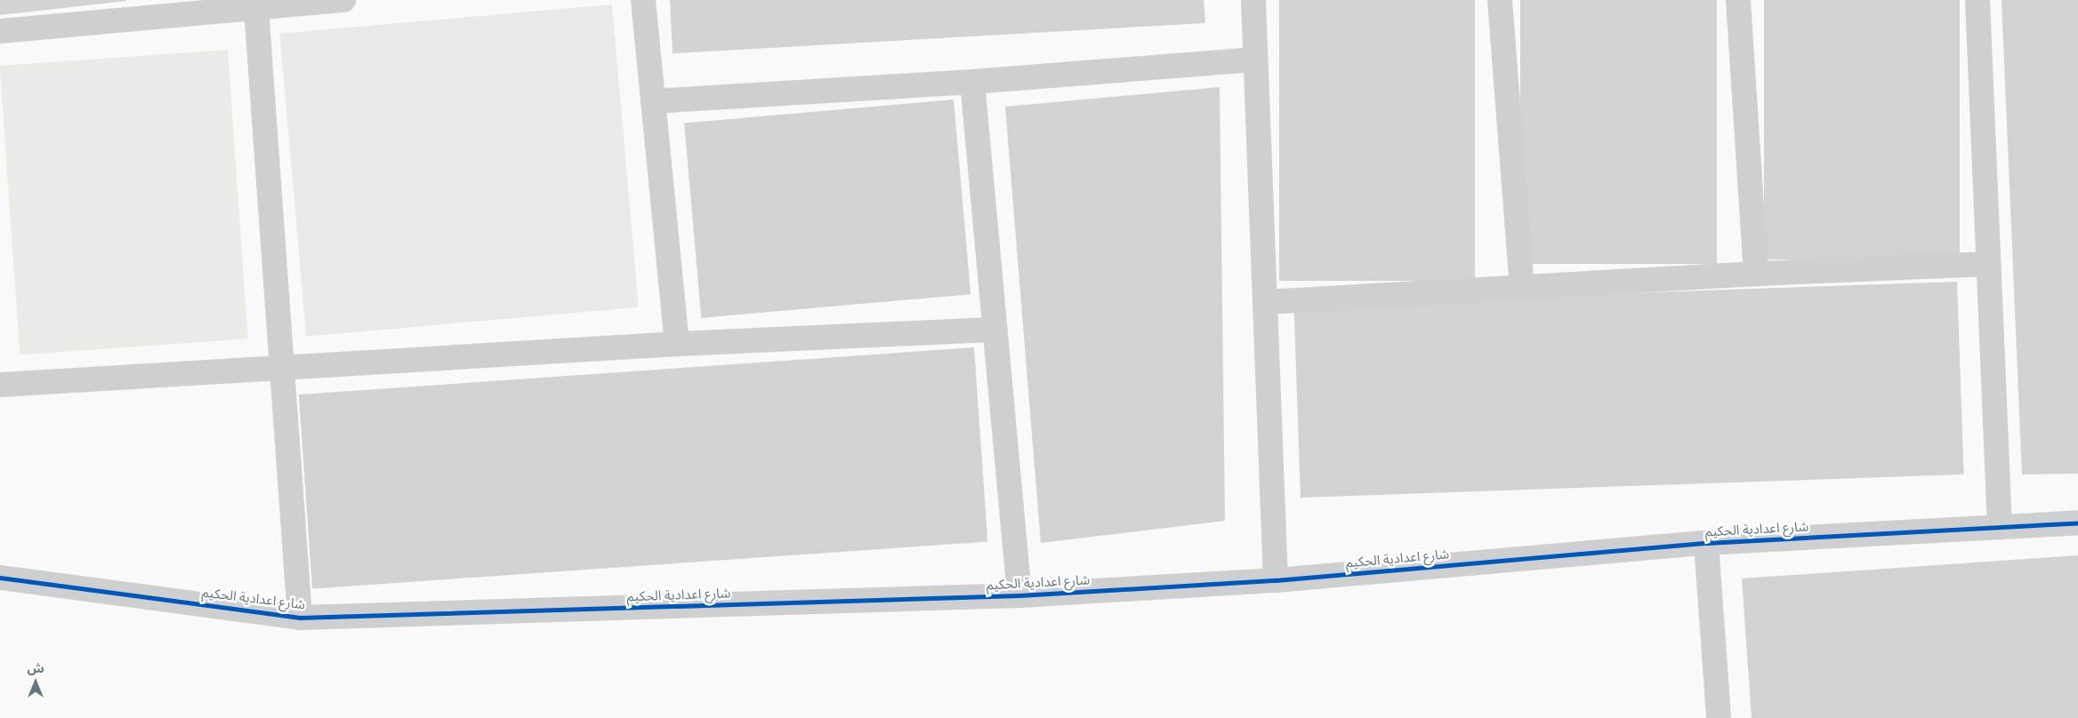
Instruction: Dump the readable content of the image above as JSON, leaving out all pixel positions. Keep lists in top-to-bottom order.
{
  "streets": {
    "street": ["شارع اعدادية الحكيم"]
  },
  "north": "top"
}
